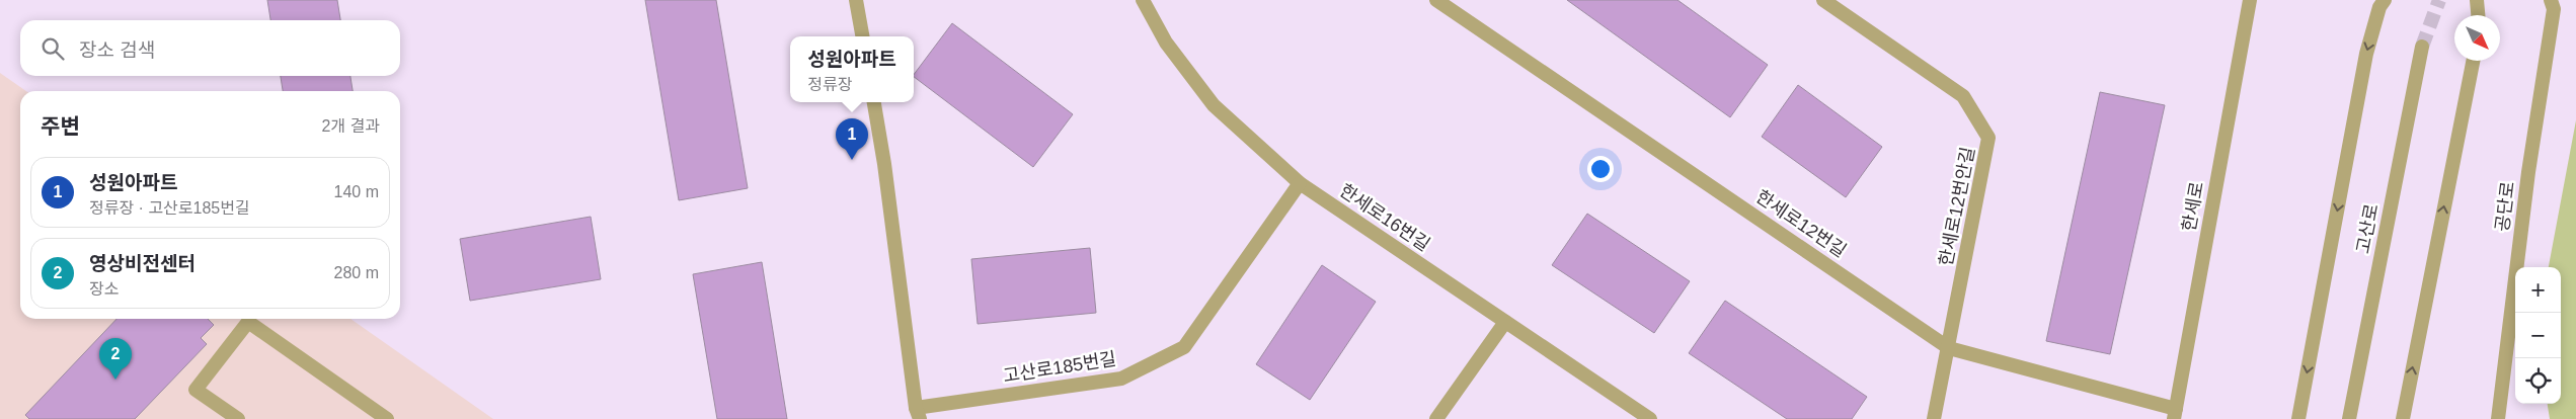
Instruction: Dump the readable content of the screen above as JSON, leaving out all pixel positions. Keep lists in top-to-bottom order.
{
  "streets": {
    "street": [
      "한세로12번안길",
      "한세로",
      "공단로",
      "한세로16번길",
      "한세로12번길",
      "고산로",
      "고산로185번길"
    ]
  },
  "crossings": [
    ["한세로12번안길", "한세로12번길"],
    ["한세로", "한세로12번길"],
    ["한세로16번길", "고산로185번길"]
  ],
  "north": "bottom right",
  "page": {
    "search": "장소 검색",
    "popup": ["성원아파트", "정류장"],
    "heading": ["주변", "2개 결과"],
    "pins": ["1", "2"],
    "list": [
      {
        "mark": "1",
        "name": "성원아파트",
        "note": "정류장 · 고산로185번길",
        "value": "140 m"
      },
      {
        "mark": "2",
        "name": "영상비전센터",
        "note": "장소",
        "value": "280 m"
      }
    ],
    "map_buttons": ["+", "−"]
  }
}
